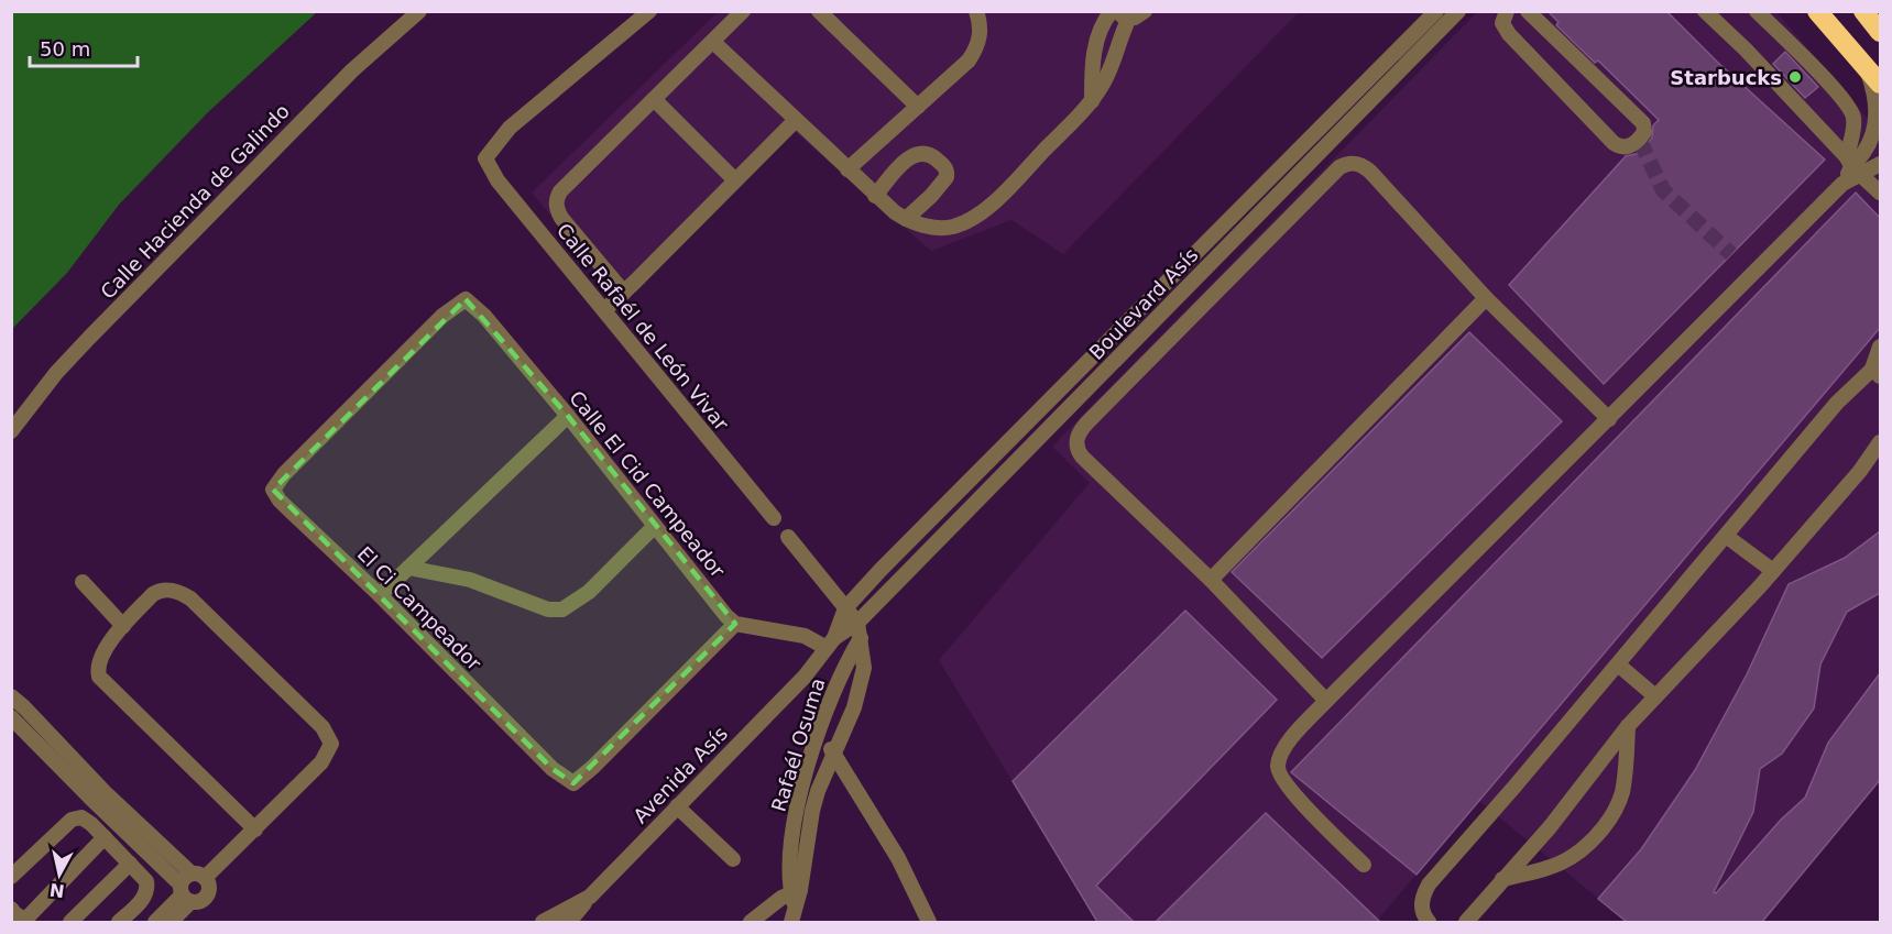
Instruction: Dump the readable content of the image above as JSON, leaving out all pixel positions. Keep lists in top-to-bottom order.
{
  "streets": {
    "street": [
      "Calle Hacienda de Galindo",
      "Boulevard Asís",
      "Calle Rafaél de León Vivar",
      "Calle El Cid Campeador",
      "El Ci Campeador",
      "Rafaél Osuma",
      "Avenida Asís"
    ]
  },
  "crossings": [
    ["Boulevard Asís", "Rafaél Osuma"],
    ["Boulevard Asís", "Avenida Asís"],
    ["Calle El Cid Campeador", "El Ci Campeador"],
    ["Rafaél Osuma", "Avenida Asís"]
  ],
  "places": ["Starbucks"],
  "scale_bar": "50 m",
  "north": "bottom"
}
